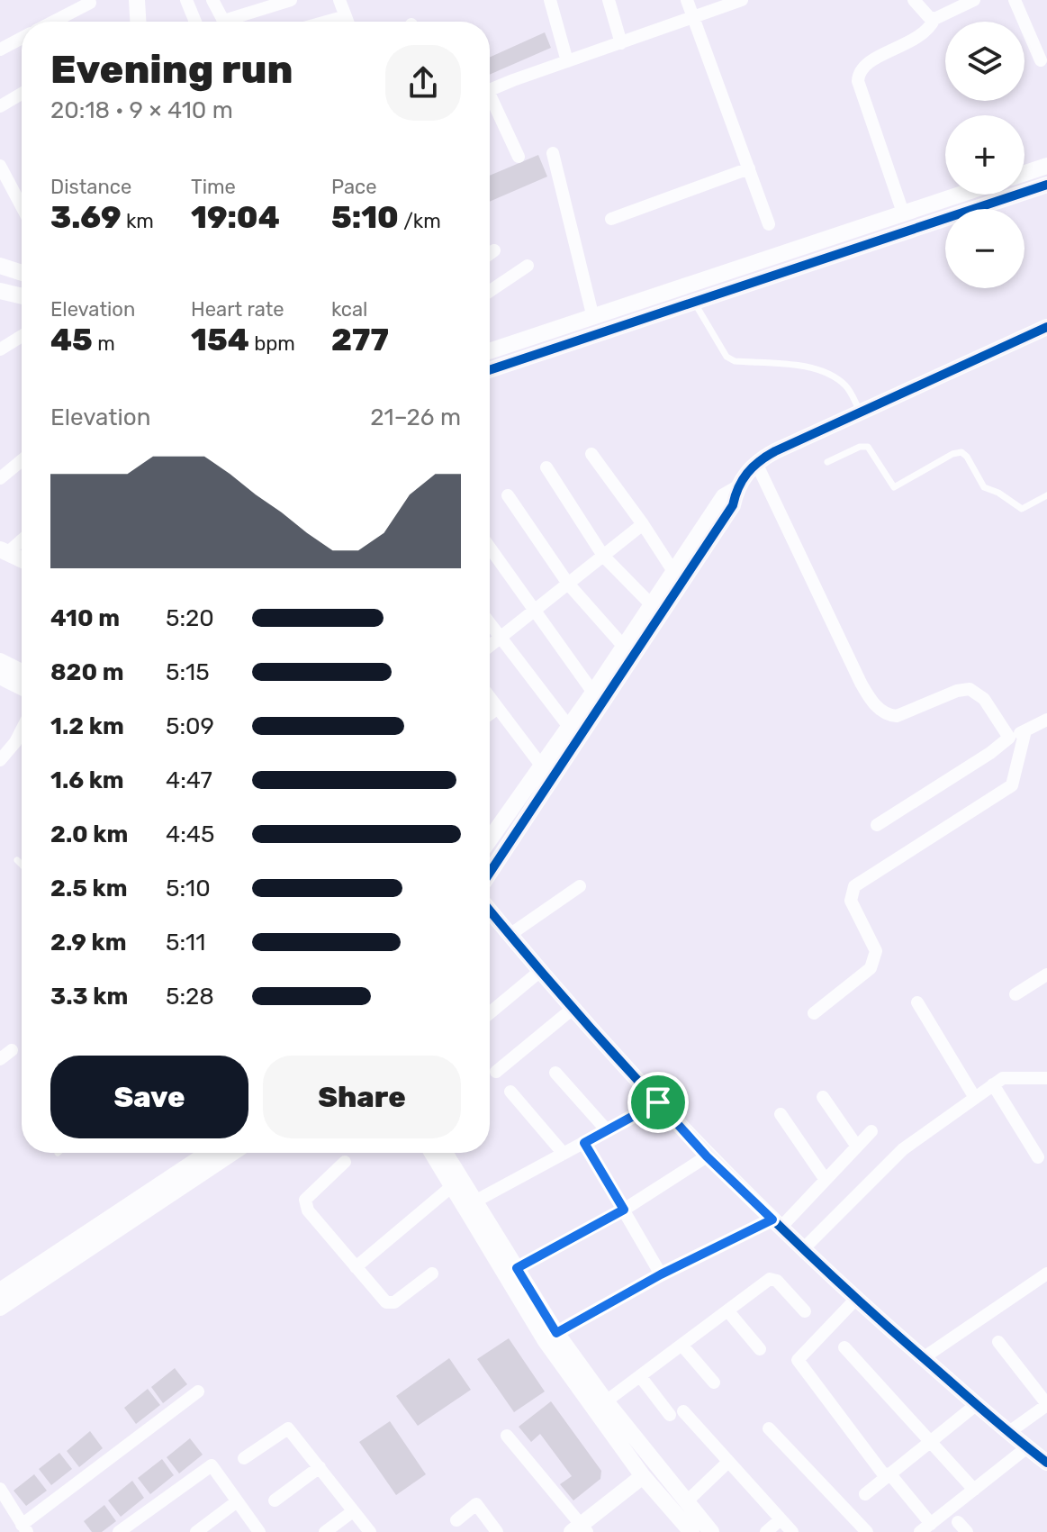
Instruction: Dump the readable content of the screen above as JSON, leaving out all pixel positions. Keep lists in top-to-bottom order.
{
  "page": {
    "map_buttons": ["+", "−"],
    "heading": ["Evening run", "20:18 · 9 × 410 m"],
    "stats": [
      ["Distance", "3.69 km"],
      ["Time", "19:04"],
      ["Pace", "5:10 /km"],
      ["Elevation", "45 m"],
      ["Heart rate", "154 bpm"],
      ["kcal", "277"]
    ],
    "chart": ["Elevation", "21–26 m"],
    "list": [
      {
        "name": "410 m",
        "note": "5:20"
      },
      {
        "name": "820 m",
        "note": "5:15"
      },
      {
        "name": "1.2 km",
        "note": "5:09"
      },
      {
        "name": "1.6 km",
        "note": "4:47"
      },
      {
        "name": "2.0 km",
        "note": "4:45"
      },
      {
        "name": "2.5 km",
        "note": "5:10"
      },
      {
        "name": "2.9 km",
        "note": "5:11"
      },
      {
        "name": "3.3 km",
        "note": "5:28"
      }
    ],
    "buttons": ["Save", "Share"]
  }
}
